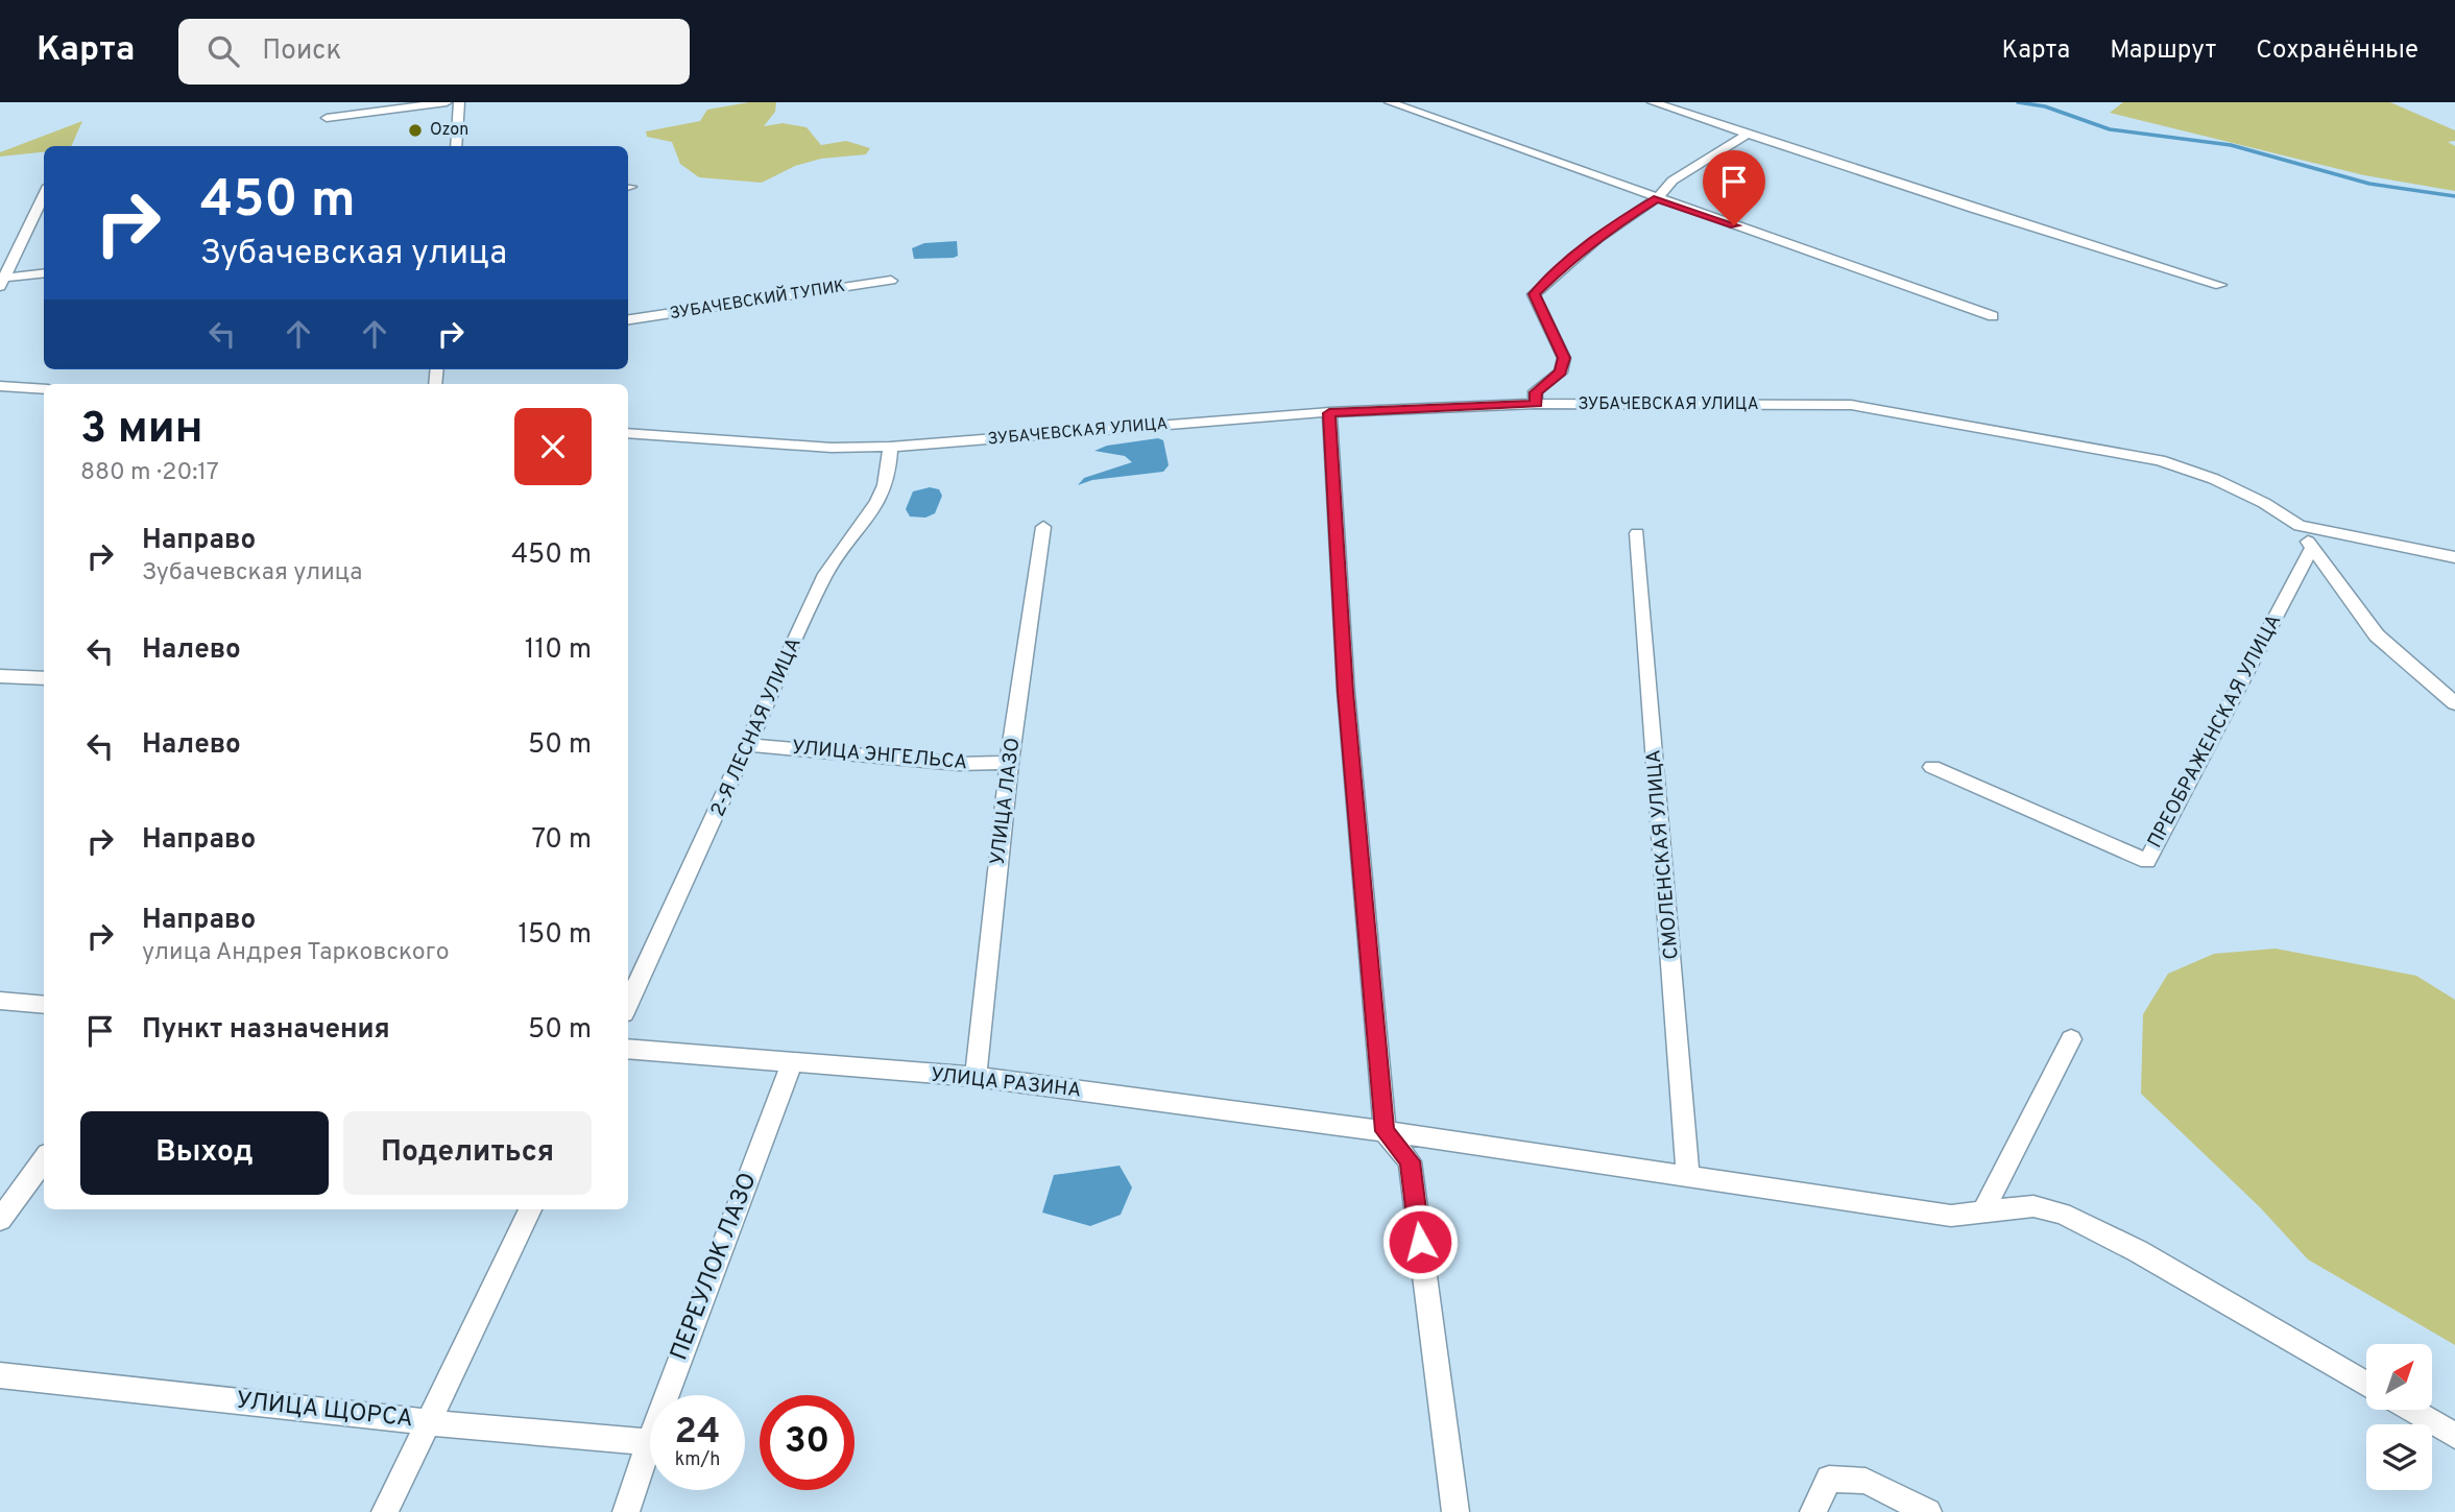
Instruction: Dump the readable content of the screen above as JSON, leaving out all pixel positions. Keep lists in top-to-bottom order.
{
  "streets": {
    "street": [
      "ЗУБАЧЕВСКИЙ ТУПИК",
      "ЗУБАЧЕВСКАЯ УЛИЦА",
      "2-Я ЛЕСНАЯ УЛИЦА",
      "ПРЕОБРАЖЕНСКАЯ УЛИЦА",
      "УЛИЦА ЭНГЕЛЬСА",
      "УЛИЦА ЛАЗО",
      "СМОЛЕНСКАЯ УЛИЦА",
      "УЛИЦА РАЗИНА",
      "ПЕРЕУЛОК ЛАЗО",
      "УЛИЦА ЩОРСА"
    ]
  },
  "crossings": [
    ["ЗУБАЧЕВСКАЯ УЛИЦА", "2-Я ЛЕСНАЯ УЛИЦА"],
    ["2-Я ЛЕСНАЯ УЛИЦА", "УЛИЦА ЭНГЕЛЬСА"],
    ["УЛИЦА ЭНГЕЛЬСА", "УЛИЦА ЛАЗО"],
    ["УЛИЦА ЛАЗО", "УЛИЦА РАЗИНА"],
    ["СМОЛЕНСКАЯ УЛИЦА", "УЛИЦА РАЗИНА"],
    ["УЛИЦА РАЗИНА", "ПЕРЕУЛОК ЛАЗО"],
    ["ПЕРЕУЛОК ЛАЗО", "УЛИЦА ЩОРСА"]
  ],
  "places": ["Ozon"],
  "north": "top right",
  "page": {
    "header": "Карта",
    "search": "Поиск",
    "nav": ["Карта", "Маршрут", "Сохранённые"],
    "turn": ["450 m", "Зубачевская улица"],
    "heading": ["3 мин", "880 m · 20:17"],
    "list": [
      {
        "name": "Направо",
        "note": "Зубачевская улица",
        "value": "450 m"
      },
      {
        "name": "Налево",
        "value": "110 m"
      },
      {
        "name": "Налево",
        "value": "50 m"
      },
      {
        "name": "Направо",
        "value": "70 m"
      },
      {
        "name": "Направо",
        "note": "улица Андрея Тарковского",
        "value": "150 m"
      },
      {
        "name": "Пункт назначения",
        "value": "50 m"
      }
    ],
    "buttons": ["Выход", "Поделиться"],
    "speed": "24 km/h",
    "limit": "30"
  }
}
